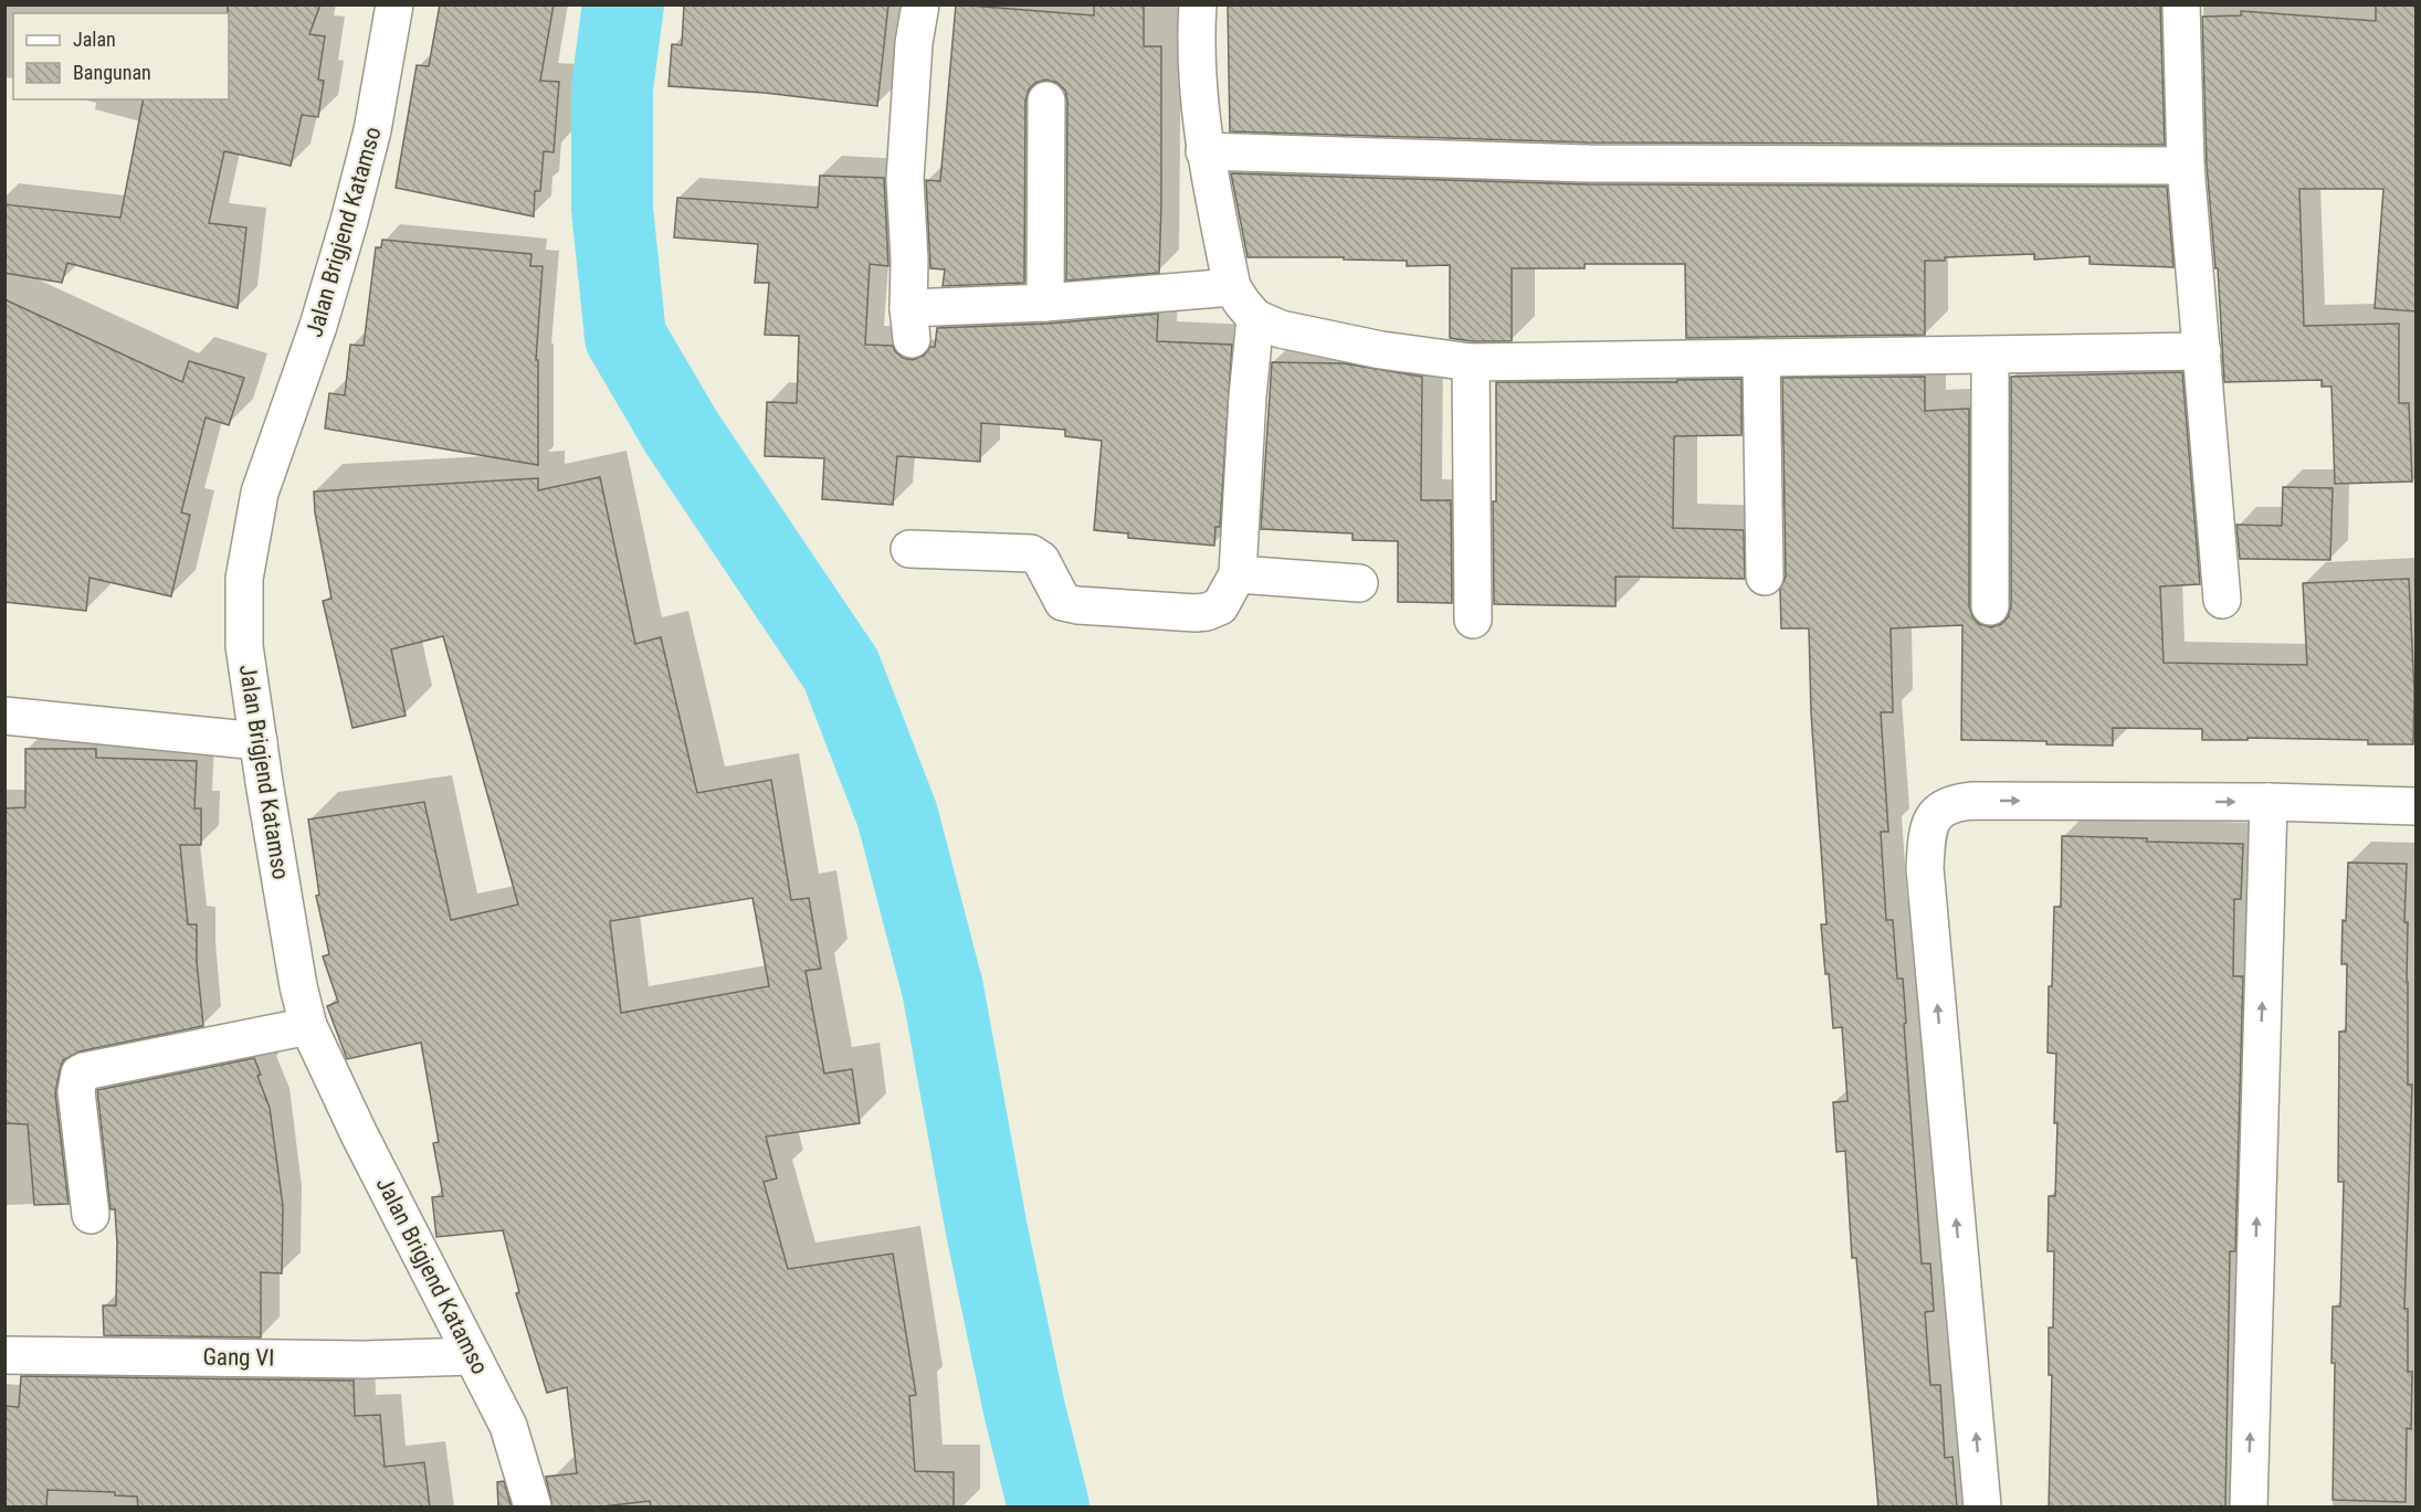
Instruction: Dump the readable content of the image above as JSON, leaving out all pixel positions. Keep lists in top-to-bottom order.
{
  "streets": {
    "street": ["Jalan Brigjend Katamso", "Gang VI"]
  },
  "crossings": [
    ["Jalan Brigjend Katamso", "Gang VI"]
  ],
  "legend": ["Jalan", "Bangunan"]
}
